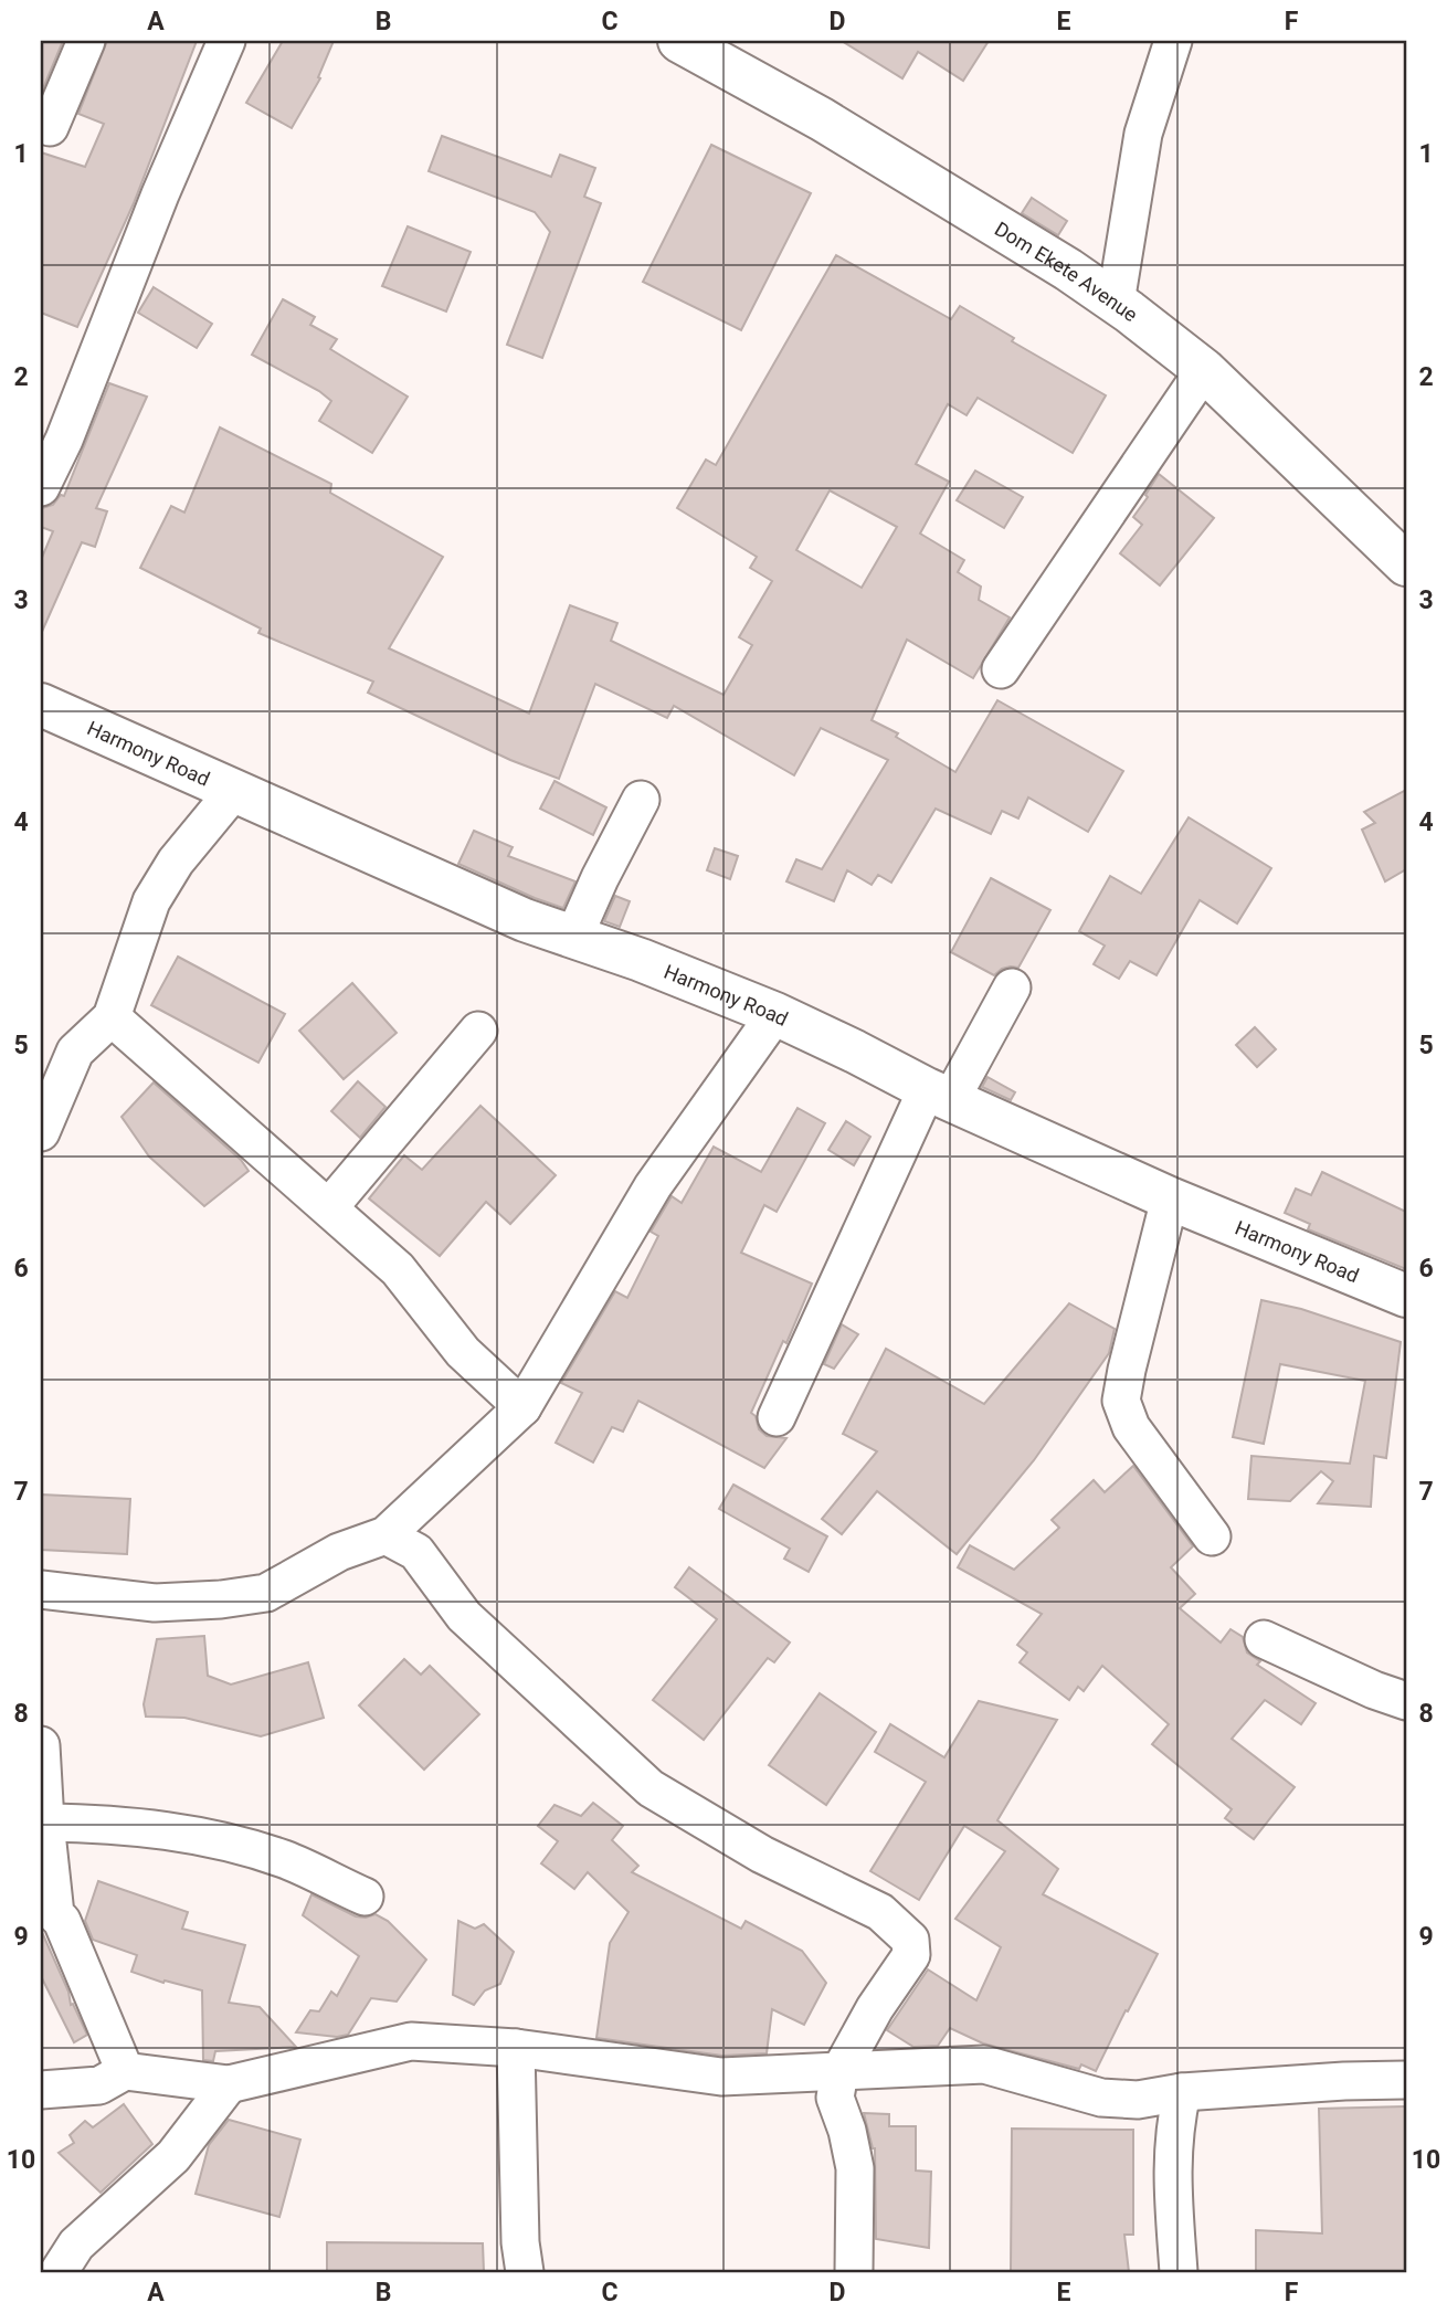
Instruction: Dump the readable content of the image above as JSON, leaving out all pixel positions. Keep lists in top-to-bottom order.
{
  "streets": {
    "main road": ["Dom Ekete Avenue", "Harmony Road"]
  },
  "grid": {
    "columns": [
      "A",
      "B",
      "C",
      "D",
      "E",
      "F"
    ],
    "rows": [
      "1",
      "2",
      "3",
      "4",
      "5",
      "6",
      "7",
      "8",
      "9",
      "10"
    ]
  }
}
